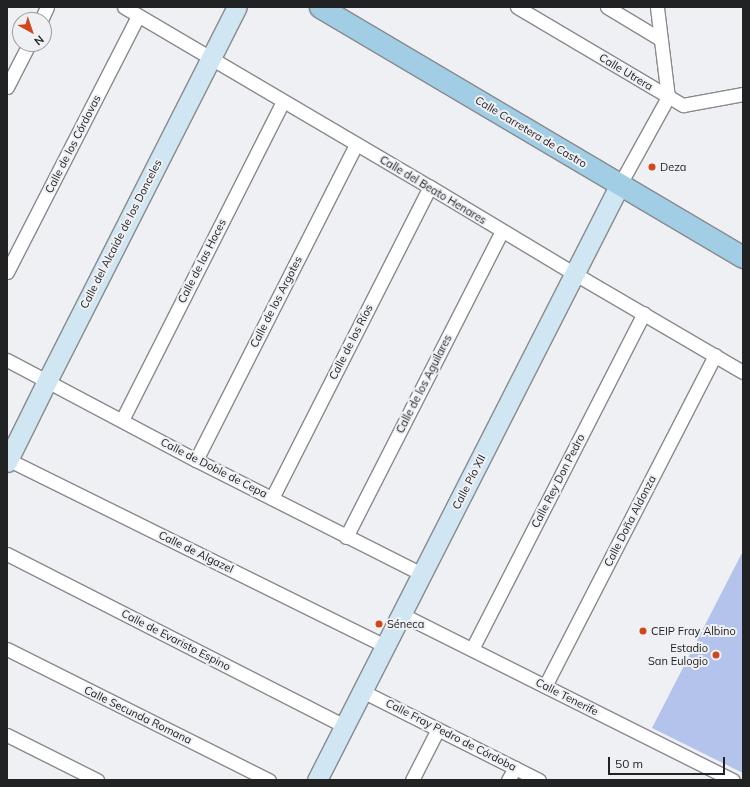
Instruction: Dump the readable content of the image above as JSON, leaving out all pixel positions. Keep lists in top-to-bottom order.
{
  "streets": {
    "main road": ["Calle Carretera de Castro"],
    "street": [
      "Calle Utrera",
      "Calle de los Córdovas",
      "Calle del Beato Henares",
      "Calle del Alcaide de los Donceles",
      "Calle de las Hoces",
      "Calle de los Argotes",
      "Calle de los Ríos",
      "Calle de los Aguilares",
      "Calle de Doble de Cepa",
      "Calle Rey Don Pedro",
      "Calle Pío XII",
      "Calle Doña Aldonza",
      "Calle de Algazel",
      "Calle de Evaristo Espino",
      "Calle Tenerife",
      "Calle Secunda Romana",
      "Calle Fray Pedro de Córdoba"
    ]
  },
  "crossings": [
    ["Calle Carretera de Castro", "Calle Pío XII"],
    ["Calle de los Córdovas", "Calle del Beato Henares"],
    ["Calle del Beato Henares", "Calle del Alcaide de los Donceles"],
    ["Calle del Beato Henares", "Calle de las Hoces"],
    ["Calle del Beato Henares", "Calle de los Argotes"],
    ["Calle del Beato Henares", "Calle de los Ríos"],
    ["Calle del Beato Henares", "Calle de los Aguilares"],
    ["Calle del Beato Henares", "Calle Rey Don Pedro"],
    ["Calle del Beato Henares", "Calle Pío XII"],
    ["Calle del Beato Henares", "Calle Doña Aldonza"],
    ["Calle del Alcaide de los Donceles", "Calle de Doble de Cepa"],
    ["Calle del Alcaide de los Donceles", "Calle de Algazel"],
    ["Calle de las Hoces", "Calle de Doble de Cepa"],
    ["Calle de los Argotes", "Calle de Doble de Cepa"],
    ["Calle de los Ríos", "Calle de Doble de Cepa"],
    ["Calle de los Aguilares", "Calle de Doble de Cepa"],
    ["Calle de Doble de Cepa", "Calle Pío XII"],
    ["Calle Rey Don Pedro", "Calle Tenerife"],
    ["Calle Pío XII", "Calle de Algazel"],
    ["Calle Pío XII", "Calle de Evaristo Espino"],
    ["Calle Pío XII", "Calle Tenerife"],
    ["Calle Pío XII", "Calle Fray Pedro de Córdoba"],
    ["Calle Doña Aldonza", "Calle Tenerife"]
  ],
  "places": [
    "Deza",
    "Séneca",
    "CEIP Fray Albino",
    "Estadio San Eulogio"
  ],
  "scale_bar": "50 m",
  "north": "bottom right"
}
